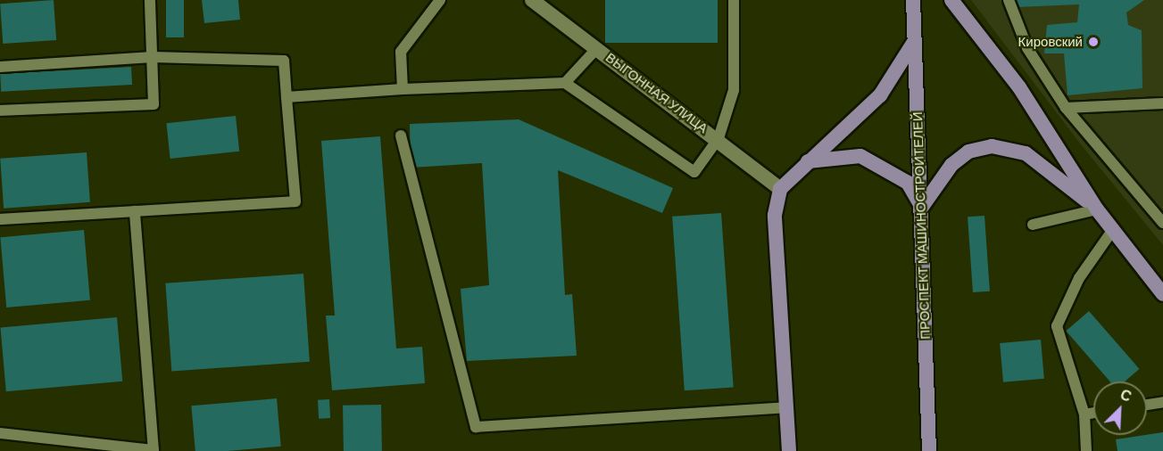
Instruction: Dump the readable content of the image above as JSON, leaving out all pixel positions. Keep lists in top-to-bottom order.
{
  "streets": {
    "main road": ["ПРОСПЕКТ МАШИНОСТРОИТЕЛЕЙ"],
    "street": ["ВЫГОННАЯ УЛИЦА"]
  },
  "places": ["Кировский"],
  "north": "top right"
}
